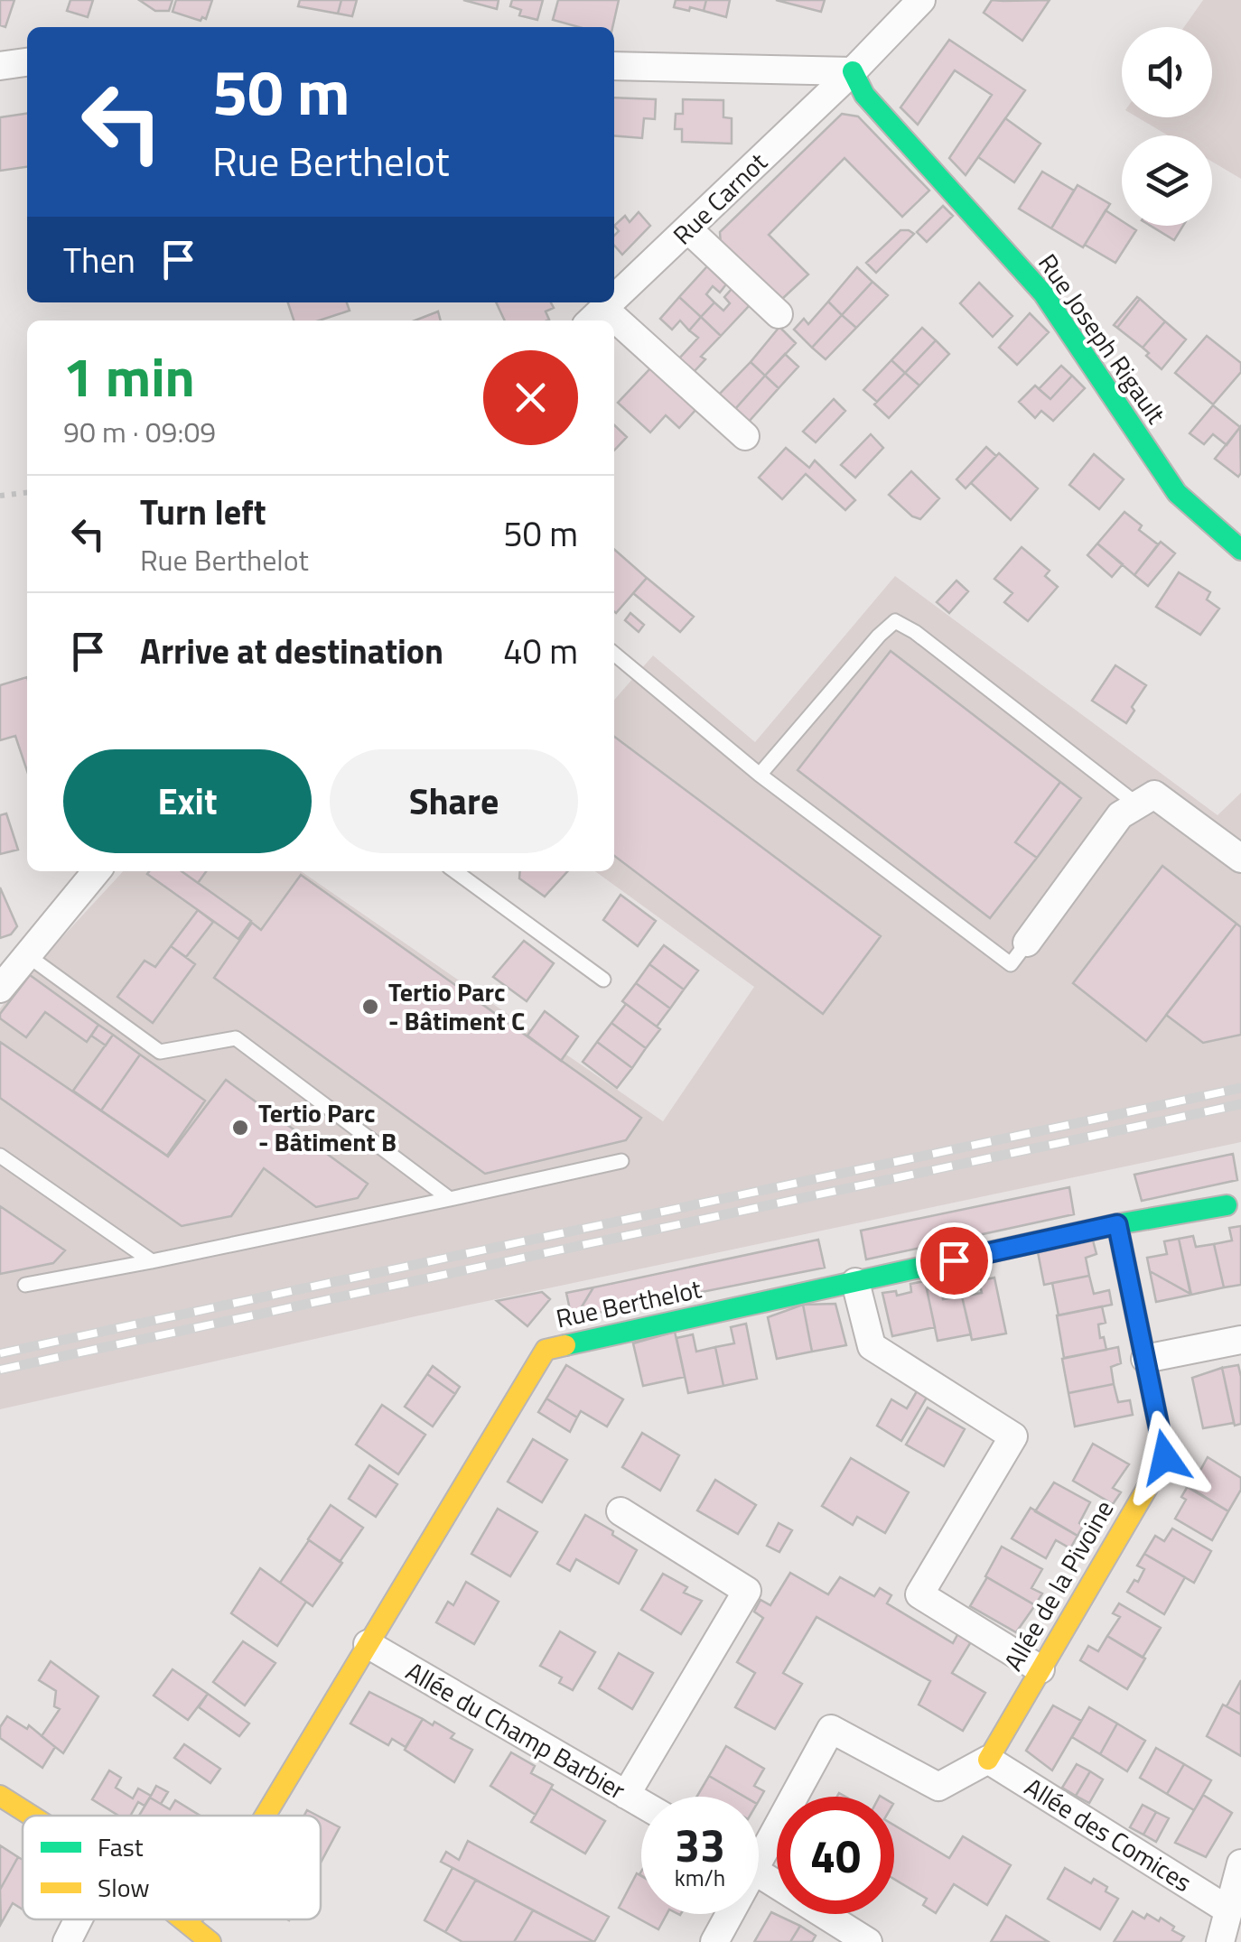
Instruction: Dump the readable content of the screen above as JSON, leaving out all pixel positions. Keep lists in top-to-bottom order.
{
  "streets": {
    "street": [
      "Rue Carnot",
      "Rue Joseph Rigault",
      "Rue Berthelot",
      "Allée de la Pivoine",
      "Allée du Champ Barbier",
      "Allée des Comices"
    ]
  },
  "crossings": [
    ["Rue Carnot", "Rue Joseph Rigault"],
    ["Rue Berthelot", "Allée de la Pivoine"],
    ["Rue Berthelot", "Allée du Champ Barbier"],
    ["Allée de la Pivoine", "Allée des Comices"]
  ],
  "places": ["Tertio Parc - Bâtiment C", "Tertio Parc - Bâtiment B"],
  "legend": ["Fast", "Slow"],
  "page": {
    "turn": ["50 m", "Rue Berthelot"],
    "then": "Then",
    "heading": ["1 min", "90 m · 09:09"],
    "list": [
      {
        "name": "Turn left",
        "note": "Rue Berthelot",
        "value": "50 m"
      },
      {
        "name": "Arrive at destination",
        "value": "40 m"
      }
    ],
    "buttons": ["Exit", "Share"],
    "speed": "33 km/h",
    "limit": "40"
  }
}
